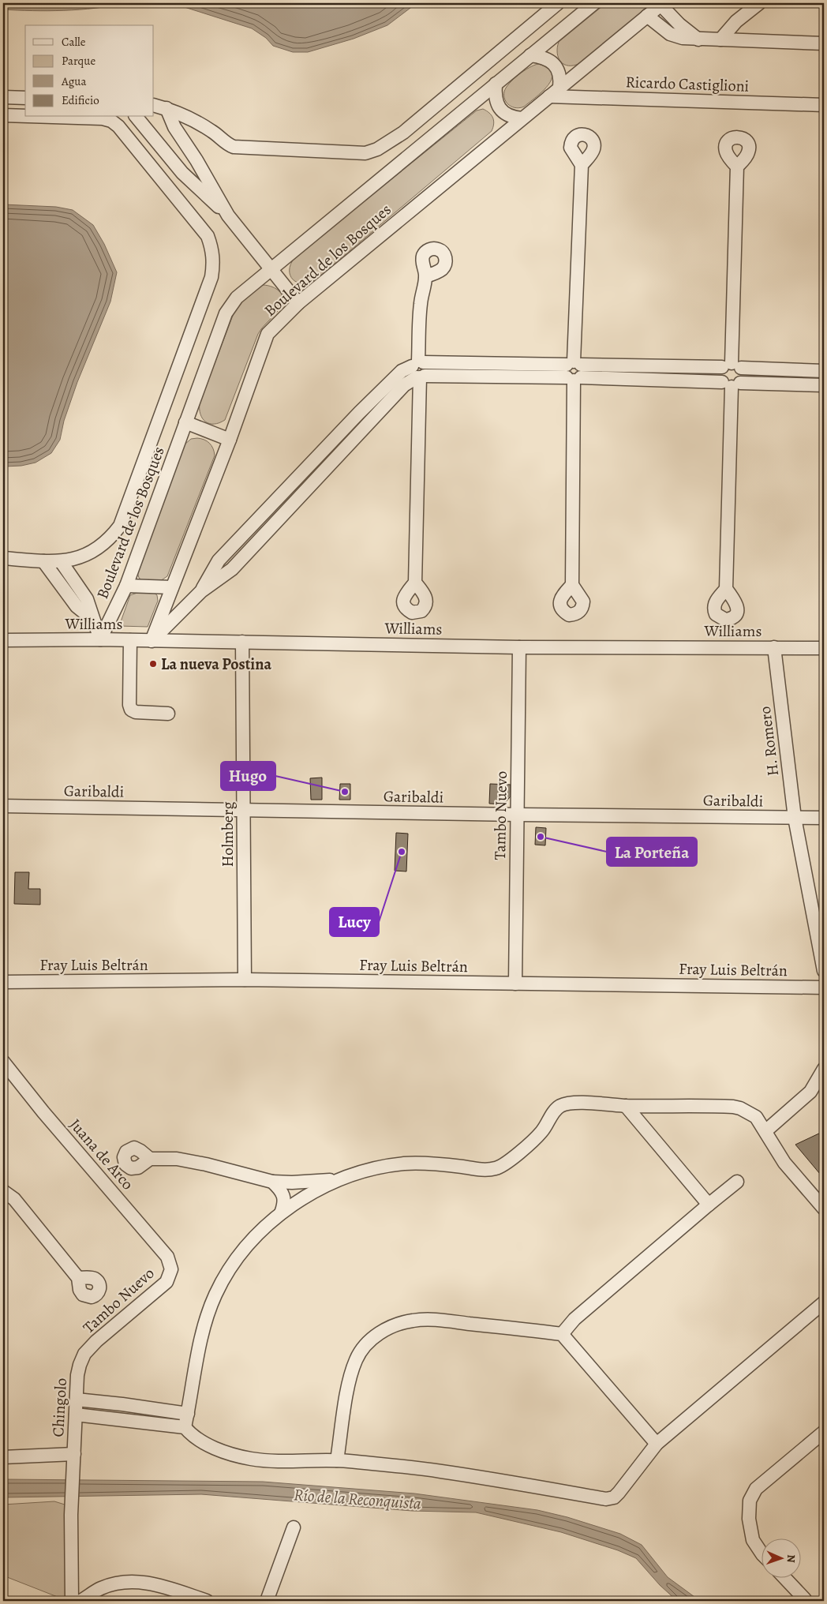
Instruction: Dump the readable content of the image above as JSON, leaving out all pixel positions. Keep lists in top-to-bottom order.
{
  "streets": {
    "street": [
      "Ricardo Castiglioni",
      "Boulevard de los Bosques",
      "Williams",
      "H. Romero",
      "Garibaldi",
      "Tambo Nuevo",
      "Holmberg",
      "Fray Luis Beltrán",
      "Juana de Arco",
      "Chingolo"
    ]
  },
  "crossings": [
    ["Ricardo Castiglioni", "Boulevard de los Bosques"],
    ["Boulevard de los Bosques", "Williams"],
    ["Williams", "H. Romero"],
    ["Williams", "Tambo Nuevo"],
    ["Williams", "Holmberg"],
    ["H. Romero", "Garibaldi"],
    ["Garibaldi", "Tambo Nuevo"],
    ["Garibaldi", "Holmberg"],
    ["Tambo Nuevo", "Fray Luis Beltrán"],
    ["Tambo Nuevo", "Juana de Arco"],
    ["Tambo Nuevo", "Chingolo"],
    ["Holmberg", "Fray Luis Beltrán"]
  ],
  "water": ["Río de la Reconquista"],
  "places": [
    "La nueva Postina",
    "Hugo",
    "La Porteña",
    "Lucy"
  ],
  "legend": [
    "Calle",
    "Parque",
    "Agua",
    "Edificio"
  ],
  "north": "right"
}
